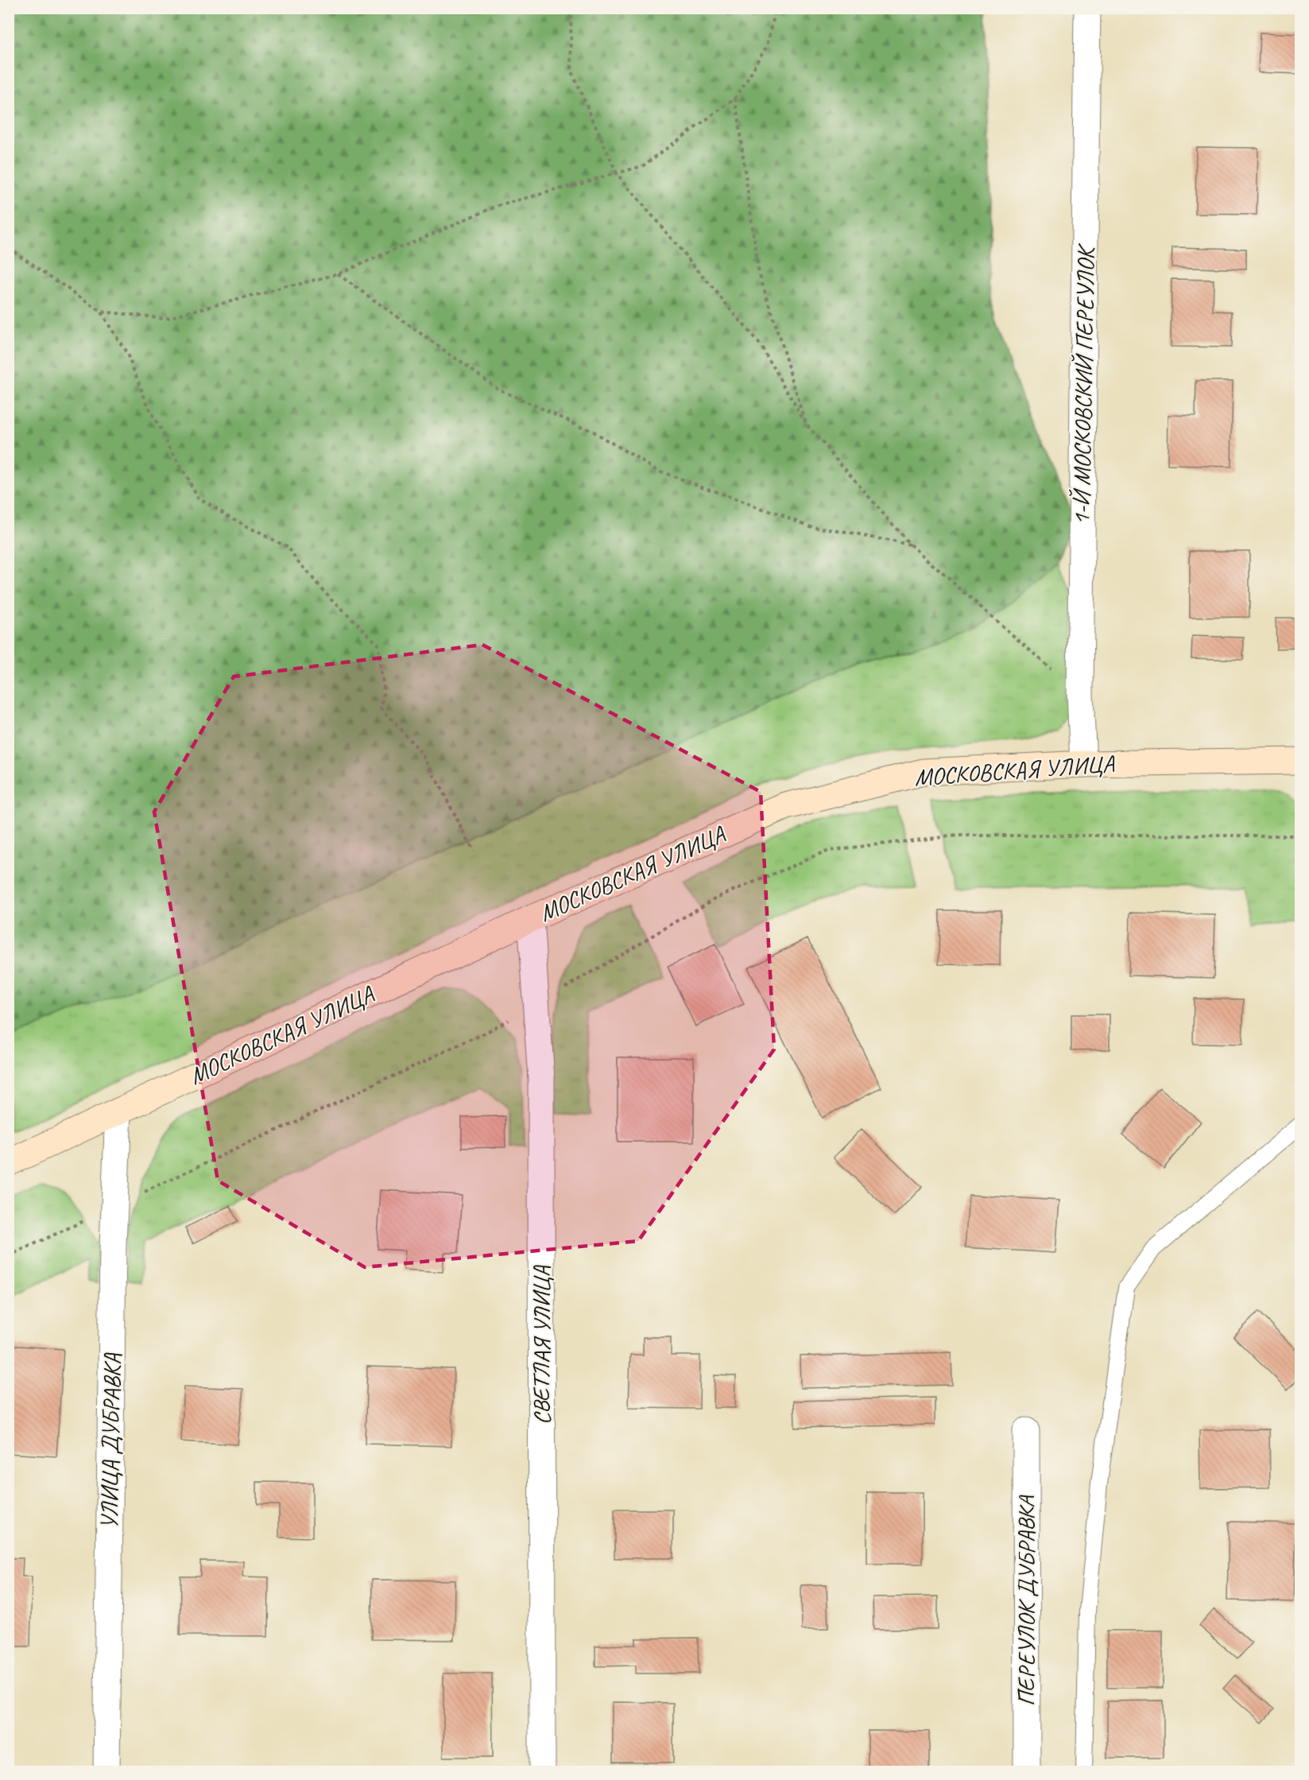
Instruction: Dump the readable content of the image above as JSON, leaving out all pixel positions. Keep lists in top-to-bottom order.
{
  "streets": {
    "street": [
      "1-Й МОСКОВСКИЙ ПЕРЕУЛОК",
      "МОСКОВСКАЯ УЛИЦА",
      "СВЕТЛАЯ УЛИЦА",
      "УЛИЦА ДУБРАВКА",
      "ПЕРЕУЛОК ДУБРАВКА"
    ]
  },
  "crossings": [
    ["1-Й МОСКОВСКИЙ ПЕРЕУЛОК", "МОСКОВСКАЯ УЛИЦА"],
    ["МОСКОВСКАЯ УЛИЦА", "СВЕТЛАЯ УЛИЦА"],
    ["МОСКОВСКАЯ УЛИЦА", "УЛИЦА ДУБРАВКА"]
  ]
}
